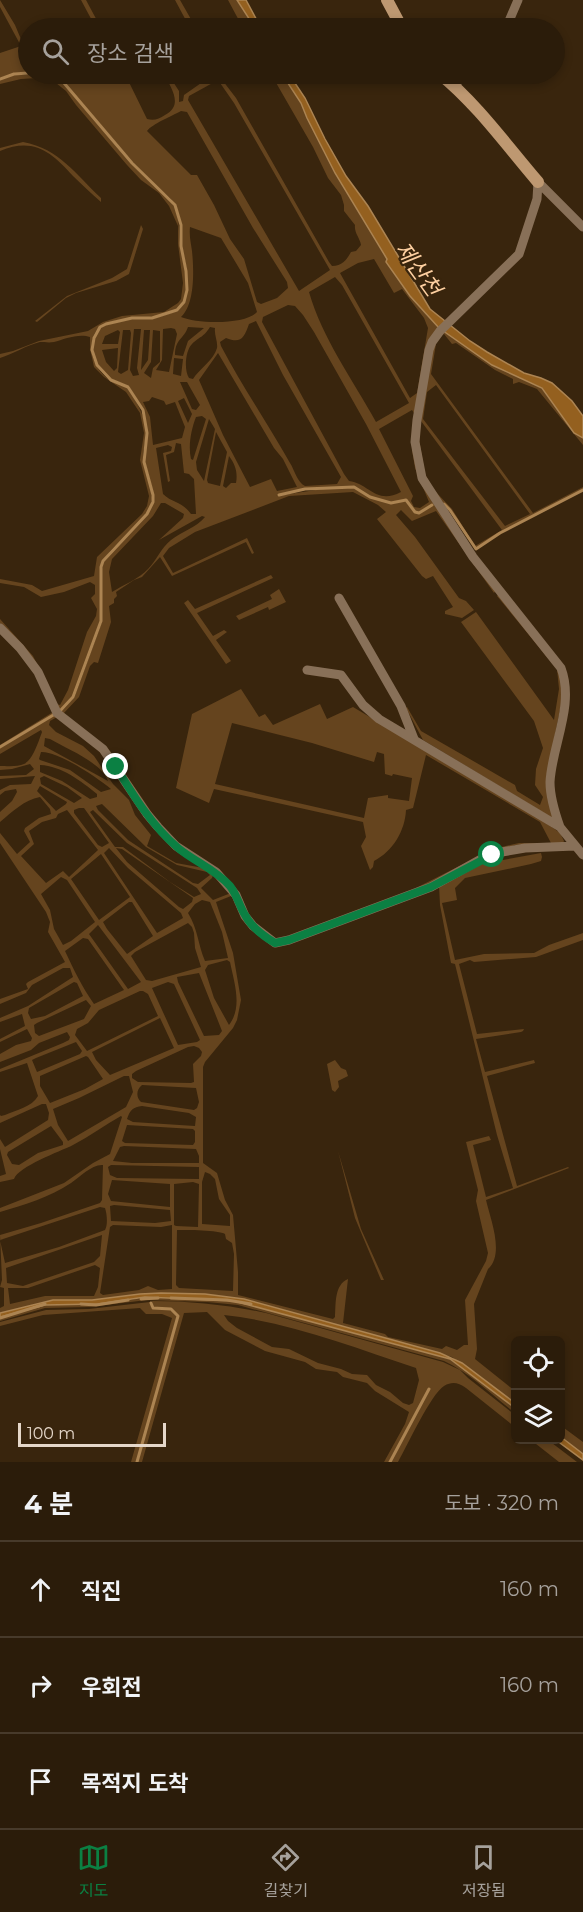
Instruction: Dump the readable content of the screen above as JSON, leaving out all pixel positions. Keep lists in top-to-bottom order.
{
  "water": ["제산천"],
  "scale_bar": "100 m",
  "page": {
    "search": "장소 검색",
    "scale": "100 m",
    "heading": ["4 분", "도보 · 320 m"],
    "list": [
      ["직진", "160 m"],
      ["우회전", "160 m"],
      "목적지 도착"
    ],
    "nav": ["지도", "길찾기", "저장됨"]
  }
}
